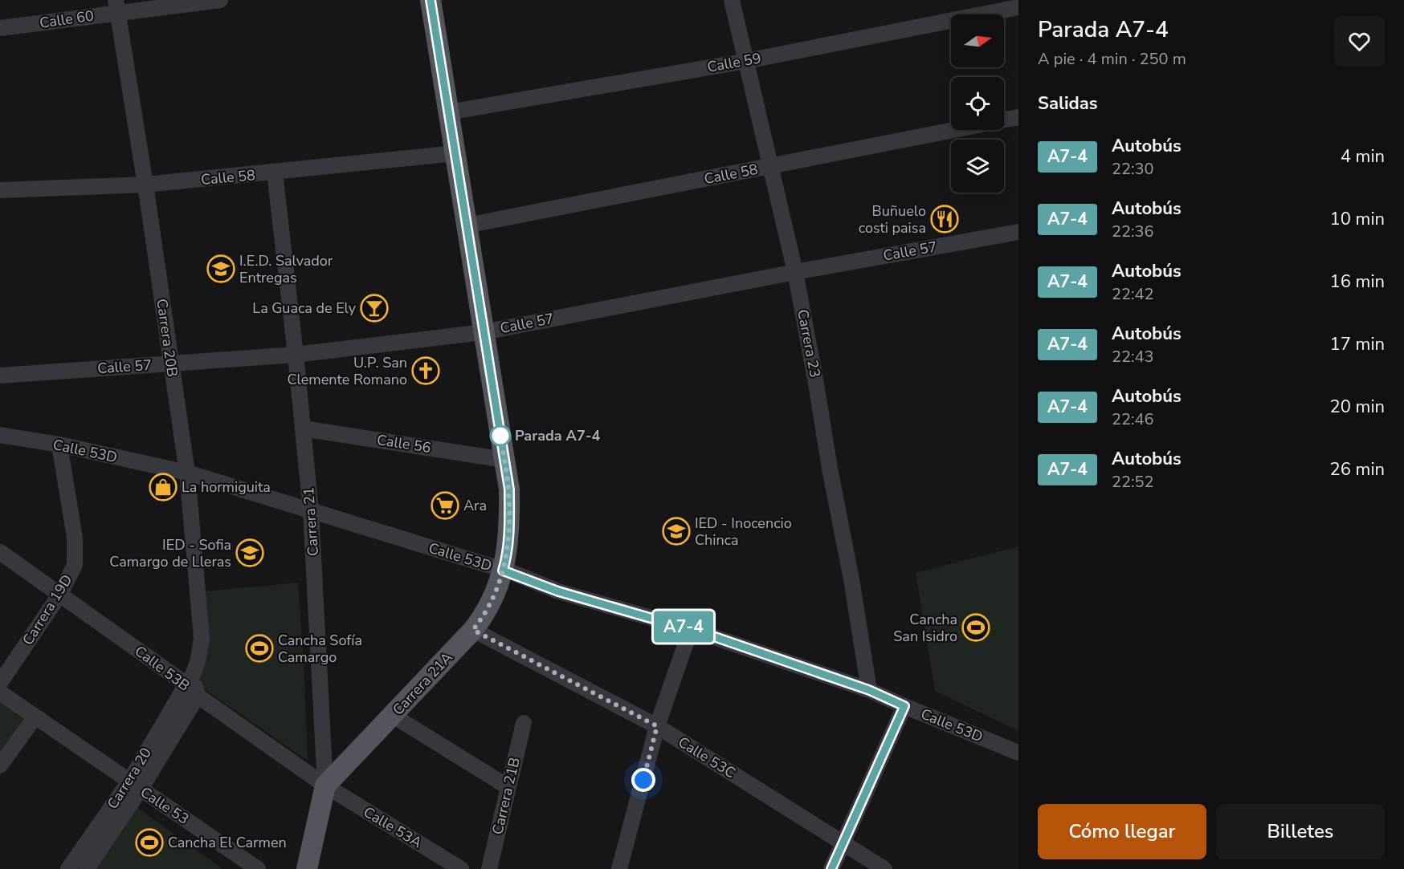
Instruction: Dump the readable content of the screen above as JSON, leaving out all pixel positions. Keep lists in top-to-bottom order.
{
  "streets": {
    "main road": ["Carrera 21", "Carrera 21A"],
    "street": [
      "Calle 60",
      "Calle 59",
      "Calle 58",
      "Calle 57",
      "Carrera 20B",
      "Carrera 23",
      "Calle 56",
      "Calle 53D",
      "Carrera 19D",
      "Calle 53B",
      "Calle 53C",
      "Carrera 20",
      "Carrera 21B",
      "Calle 53",
      "Calle 53A"
    ]
  },
  "crossings": [
    ["Calle 60", "Carrera 20B"],
    ["Calle 59", "Carrera 23"],
    ["Calle 58", "Carrera 20B"],
    ["Calle 58", "Carrera 23"],
    ["Calle 58", "Carrera 21"],
    ["Calle 57", "Carrera 20B"],
    ["Calle 57", "Carrera 23"],
    ["Calle 57", "Carrera 21"],
    ["Carrera 20B", "Calle 53D"],
    ["Carrera 20B", "Calle 53B"],
    ["Carrera 20B", "Carrera 20"],
    ["Carrera 23", "Calle 53D"],
    ["Calle 56", "Carrera 21"],
    ["Calle 53D", "Carrera 21"],
    ["Calle 53D", "Carrera 19D"],
    ["Calle 53D", "Carrera 21A"],
    ["Carrera 21", "Calle 53B"],
    ["Carrera 21", "Carrera 21A"],
    ["Carrera 21", "Calle 53A"],
    ["Carrera 19D", "Calle 53B"],
    ["Calle 53B", "Carrera 21A"],
    ["Calle 53B", "Carrera 20"],
    ["Calle 53B", "Calle 53A"],
    ["Carrera 21A", "Calle 53C"],
    ["Carrera 21A", "Calle 53A"],
    ["Carrera 20", "Calle 53"]
  ],
  "places": {
    "restaurant": ["Buñuelo costi paisa"],
    "school or university": ["I.E.D. Salvador Entregas", "IED - Inocencio Chinca", "IED - Sofia Camargo de Lleras"],
    "bar": ["La Guaca de Ely"],
    "church": ["U.P. San Clemente Romano"],
    "other": ["Parada A7-4"],
    "shop": ["La hormiguita"],
    "supermarket": ["Ara"],
    "sports": ["Cancha San Isidro", "Cancha Sofía Camargo", "Cancha El Carmen"]
  },
  "lines": ["bus line A7-4"],
  "north": "right",
  "page": {
    "on_map": "A7-4",
    "heading": [
      ["Parada A7-4", "A pie · 4 min · 250 m"],
      "Salidas"
    ],
    "list": [
      {
        "mark": "A7-4",
        "name": "Autobús",
        "note": "22:30",
        "value": "4 min"
      },
      {
        "mark": "A7-4",
        "name": "Autobús",
        "note": "22:36",
        "value": "10 min"
      },
      {
        "mark": "A7-4",
        "name": "Autobús",
        "note": "22:42",
        "value": "16 min"
      },
      {
        "mark": "A7-4",
        "name": "Autobús",
        "note": "22:43",
        "value": "17 min"
      },
      {
        "mark": "A7-4",
        "name": "Autobús",
        "note": "22:46",
        "value": "20 min"
      },
      {
        "mark": "A7-4",
        "name": "Autobús",
        "note": "22:52",
        "value": "26 min"
      }
    ],
    "buttons": ["Cómo llegar", "Billetes"]
  }
}
